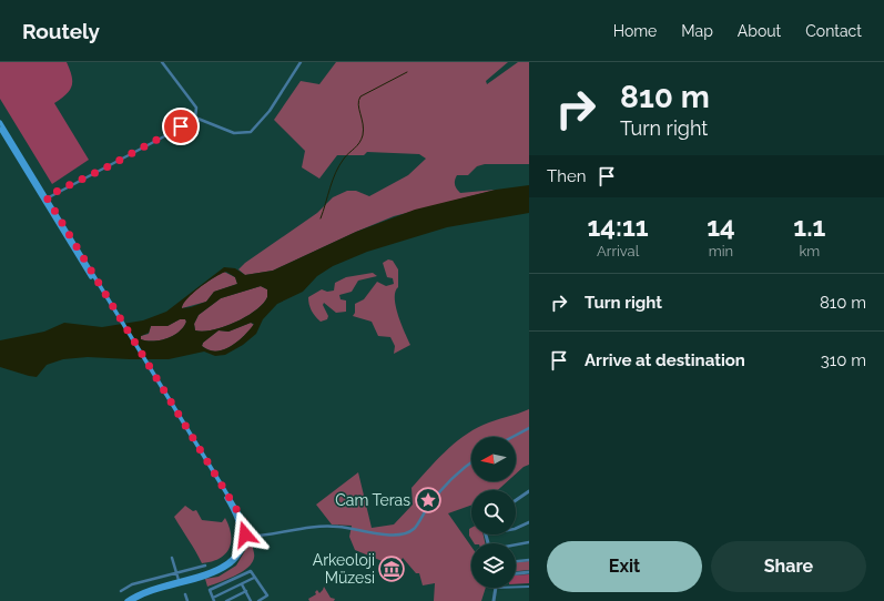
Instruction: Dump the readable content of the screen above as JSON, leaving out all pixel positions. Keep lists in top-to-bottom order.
{
  "places": {
    "place": ["Cam Teras"],
    "museum": ["Arkeoloji Müzesi"]
  },
  "north": "left",
  "page": {
    "header": "Routely",
    "nav": [
      "Home",
      "Map",
      "About",
      "Contact"
    ],
    "turn": ["810 m", "Turn right"],
    "then": "Then",
    "eta": [
      "14:11",
      "Arrival",
      "14",
      "min",
      "1.1",
      "km"
    ],
    "list": [
      {
        "name": "Turn right",
        "value": "810 m"
      },
      {
        "name": "Arrive at destination",
        "value": "310 m"
      }
    ],
    "buttons": ["Exit", "Share"]
  }
}
